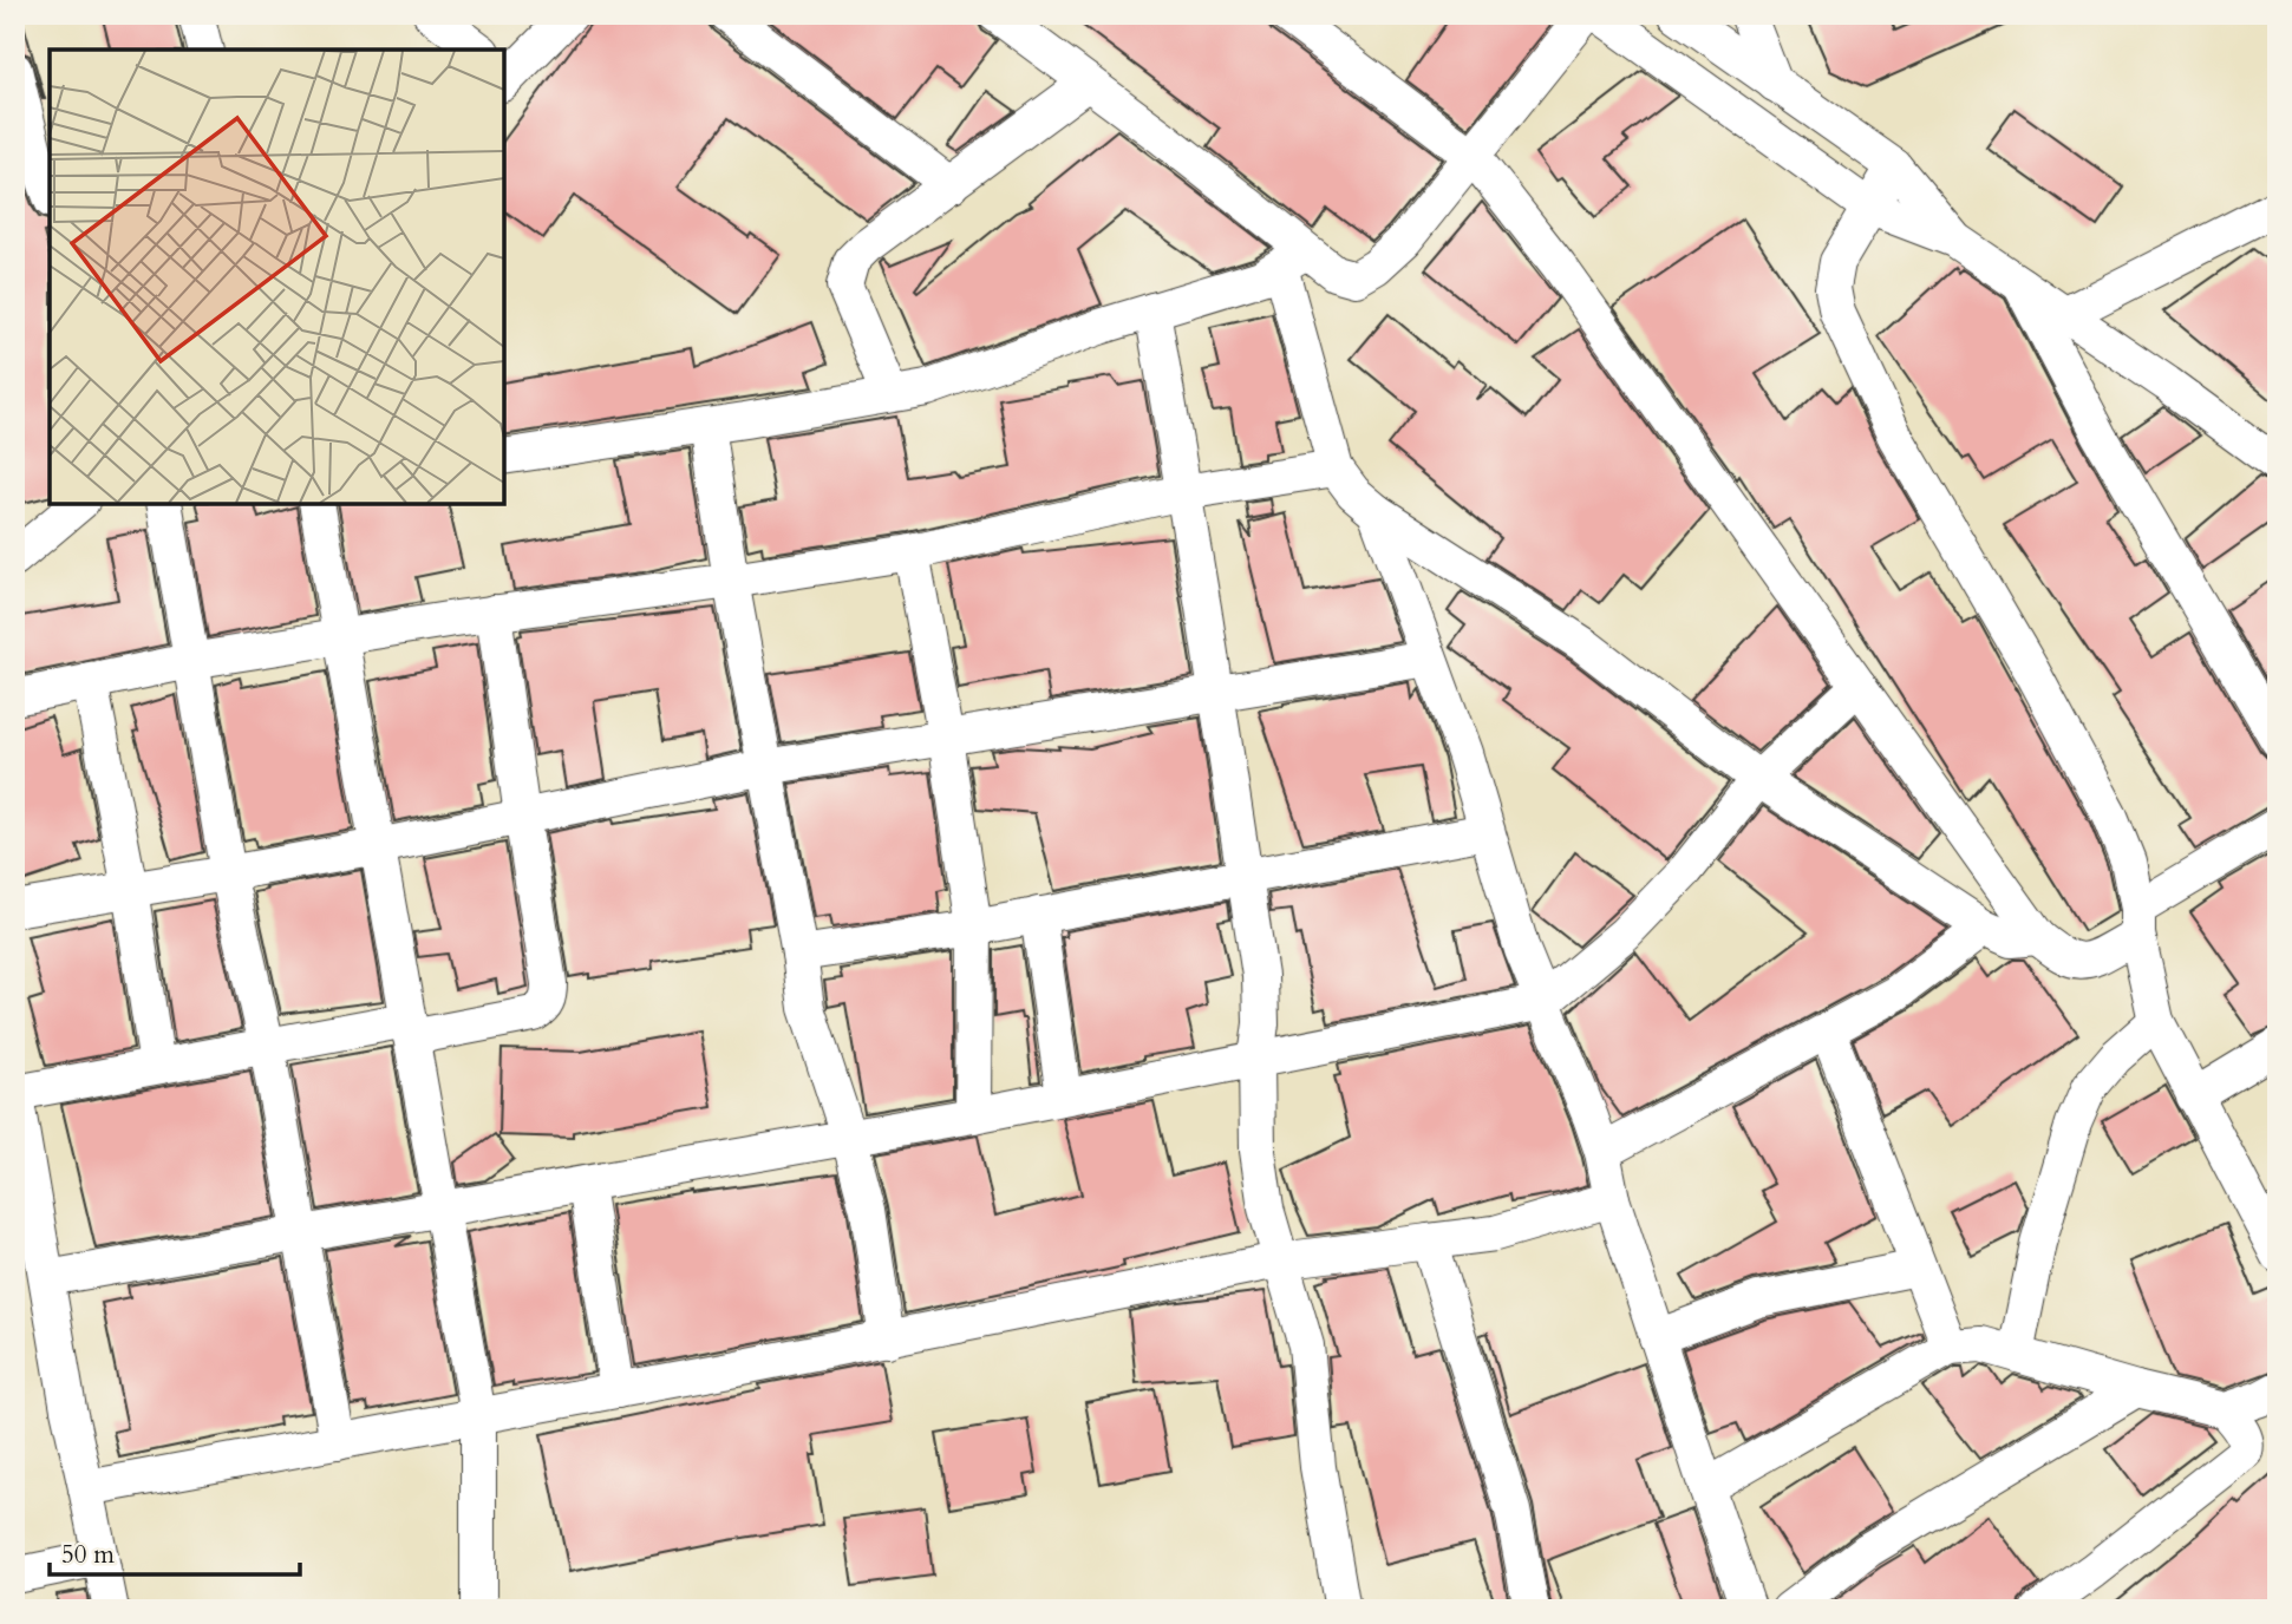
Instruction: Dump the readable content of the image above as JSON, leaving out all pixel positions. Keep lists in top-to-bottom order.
{
  "scale_bar": "50 m"
}
